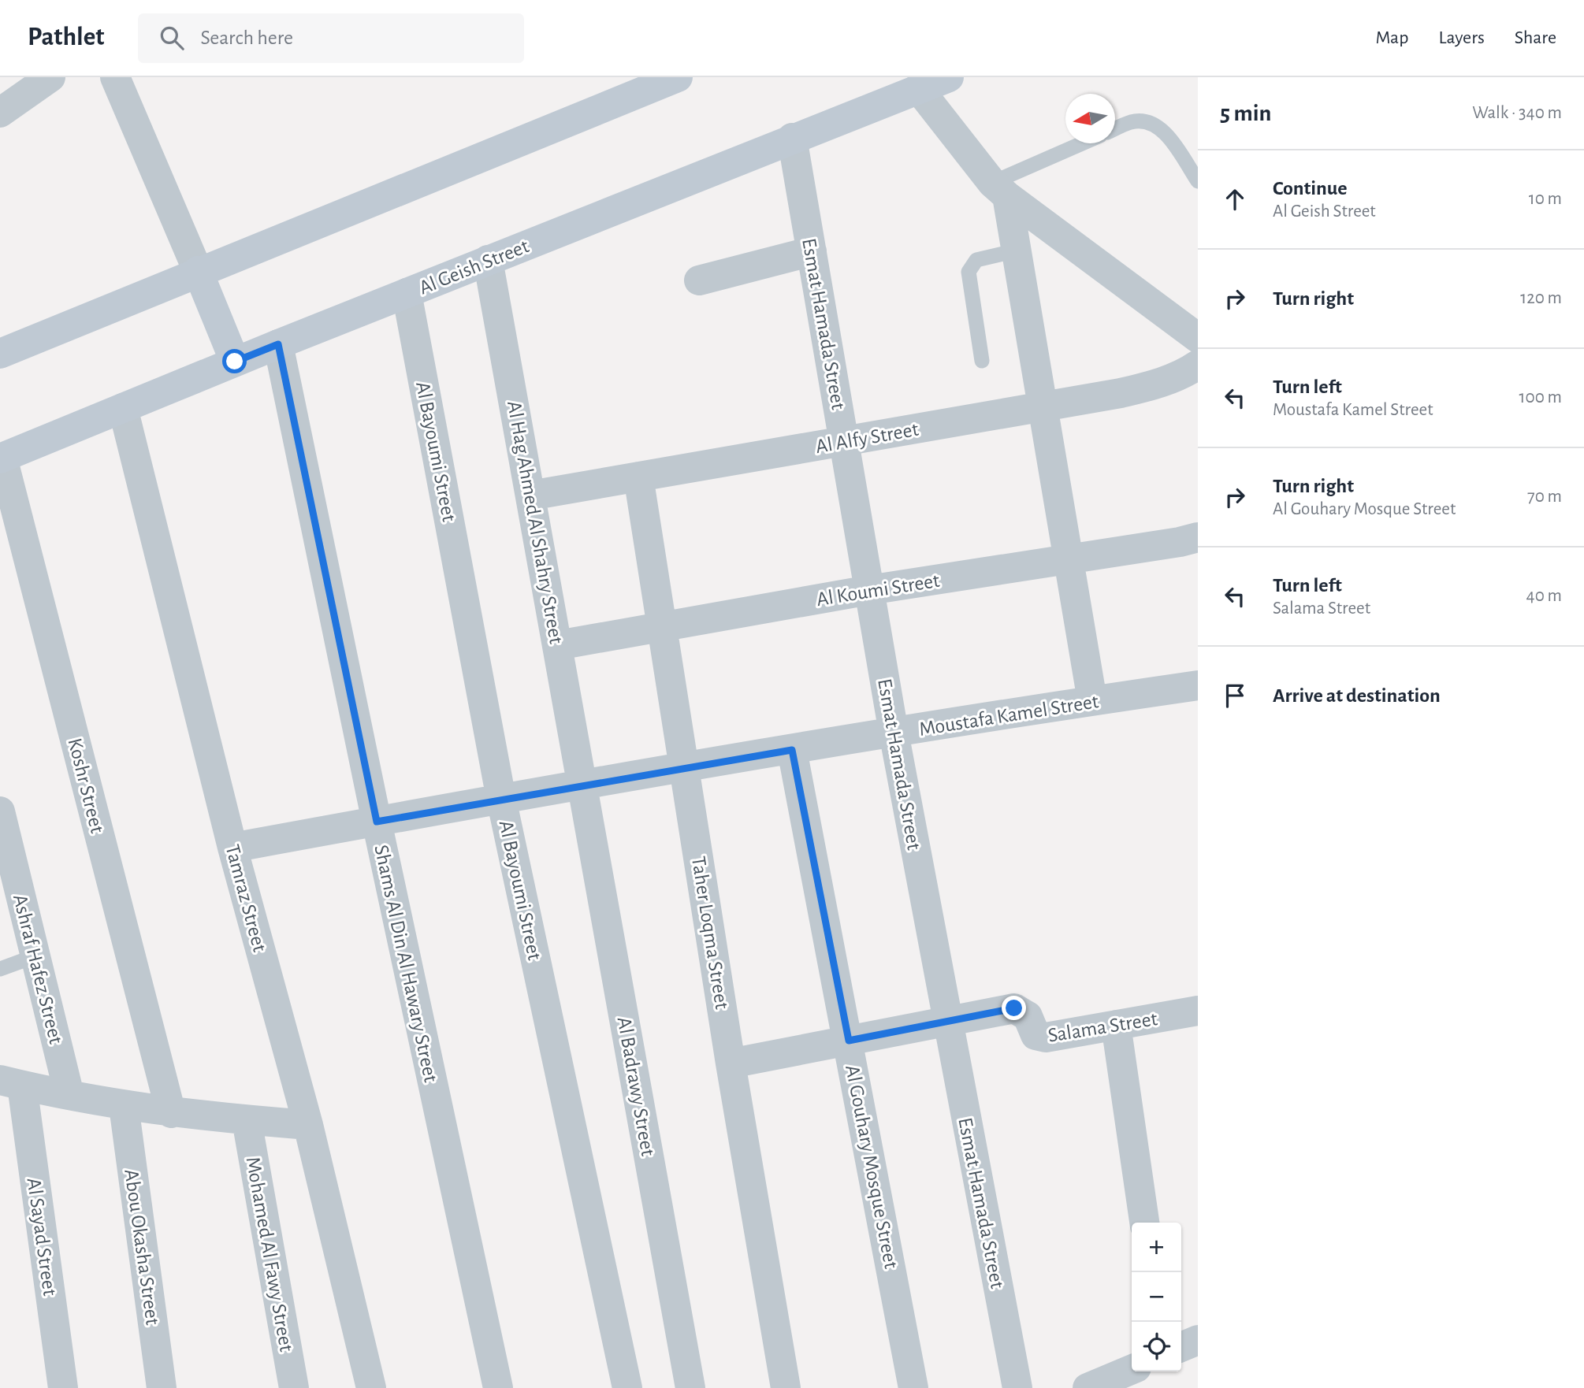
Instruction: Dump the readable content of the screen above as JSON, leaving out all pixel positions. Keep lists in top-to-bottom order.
{
  "streets": {
    "main road": ["Al Geish Street"],
    "street": [
      "Esmat Hamada Street",
      "Al Alfy Street",
      "Al Bayoumi Street",
      "Al Hag Ahmed Al Shahry Street",
      "Al Koumi Street",
      "Moustafa Kamel Street",
      "Koshr Street",
      "Tamraz Street",
      "Taher Loqma Street",
      "Shams Al Din Al Hawary Street",
      "Ashraf Hafez Street",
      "Salama Street",
      "Al Badrawy Street",
      "Al Gouhary Mosque Street",
      "Al Sayad Street",
      "Abou Okasha Street",
      "Mohamed Al Fawy Street"
    ]
  },
  "crossings": [
    ["Al Geish Street", "Esmat Hamada Street"],
    ["Al Geish Street", "Al Bayoumi Street"],
    ["Al Geish Street", "Al Hag Ahmed Al Shahry Street"],
    ["Al Geish Street", "Koshr Street"],
    ["Al Geish Street", "Tamraz Street"],
    ["Al Geish Street", "Shams Al Din Al Hawary Street"],
    ["Esmat Hamada Street", "Al Alfy Street"],
    ["Esmat Hamada Street", "Al Koumi Street"],
    ["Esmat Hamada Street", "Moustafa Kamel Street"],
    ["Esmat Hamada Street", "Salama Street"],
    ["Al Alfy Street", "Al Hag Ahmed Al Shahry Street"],
    ["Al Alfy Street", "Taher Loqma Street"],
    ["Al Bayoumi Street", "Moustafa Kamel Street"],
    ["Al Hag Ahmed Al Shahry Street", "Al Koumi Street"],
    ["Al Hag Ahmed Al Shahry Street", "Moustafa Kamel Street"],
    ["Al Hag Ahmed Al Shahry Street", "Al Badrawy Street"],
    ["Al Koumi Street", "Taher Loqma Street"],
    ["Moustafa Kamel Street", "Tamraz Street"],
    ["Moustafa Kamel Street", "Taher Loqma Street"],
    ["Moustafa Kamel Street", "Shams Al Din Al Hawary Street"],
    ["Moustafa Kamel Street", "Al Badrawy Street"],
    ["Moustafa Kamel Street", "Al Gouhary Mosque Street"],
    ["Taher Loqma Street", "Salama Street"],
    ["Salama Street", "Al Gouhary Mosque Street"]
  ],
  "north": "left",
  "page": {
    "header": "Pathlet",
    "search": "Search here",
    "nav": ["Map", "Layers", "Share"],
    "heading": ["5 min", "Walk · 340 m"],
    "list": [
      ["Continue", "Al Geish Street", "10 m"],
      ["Turn right", "120 m"],
      ["Turn left", "Moustafa Kamel Street", "100 m"],
      ["Turn right", "Al Gouhary Mosque Street", "70 m"],
      ["Turn left", "Salama Street", "40 m"],
      "Arrive at destination"
    ],
    "map_buttons": ["+", "−"]
  }
}
